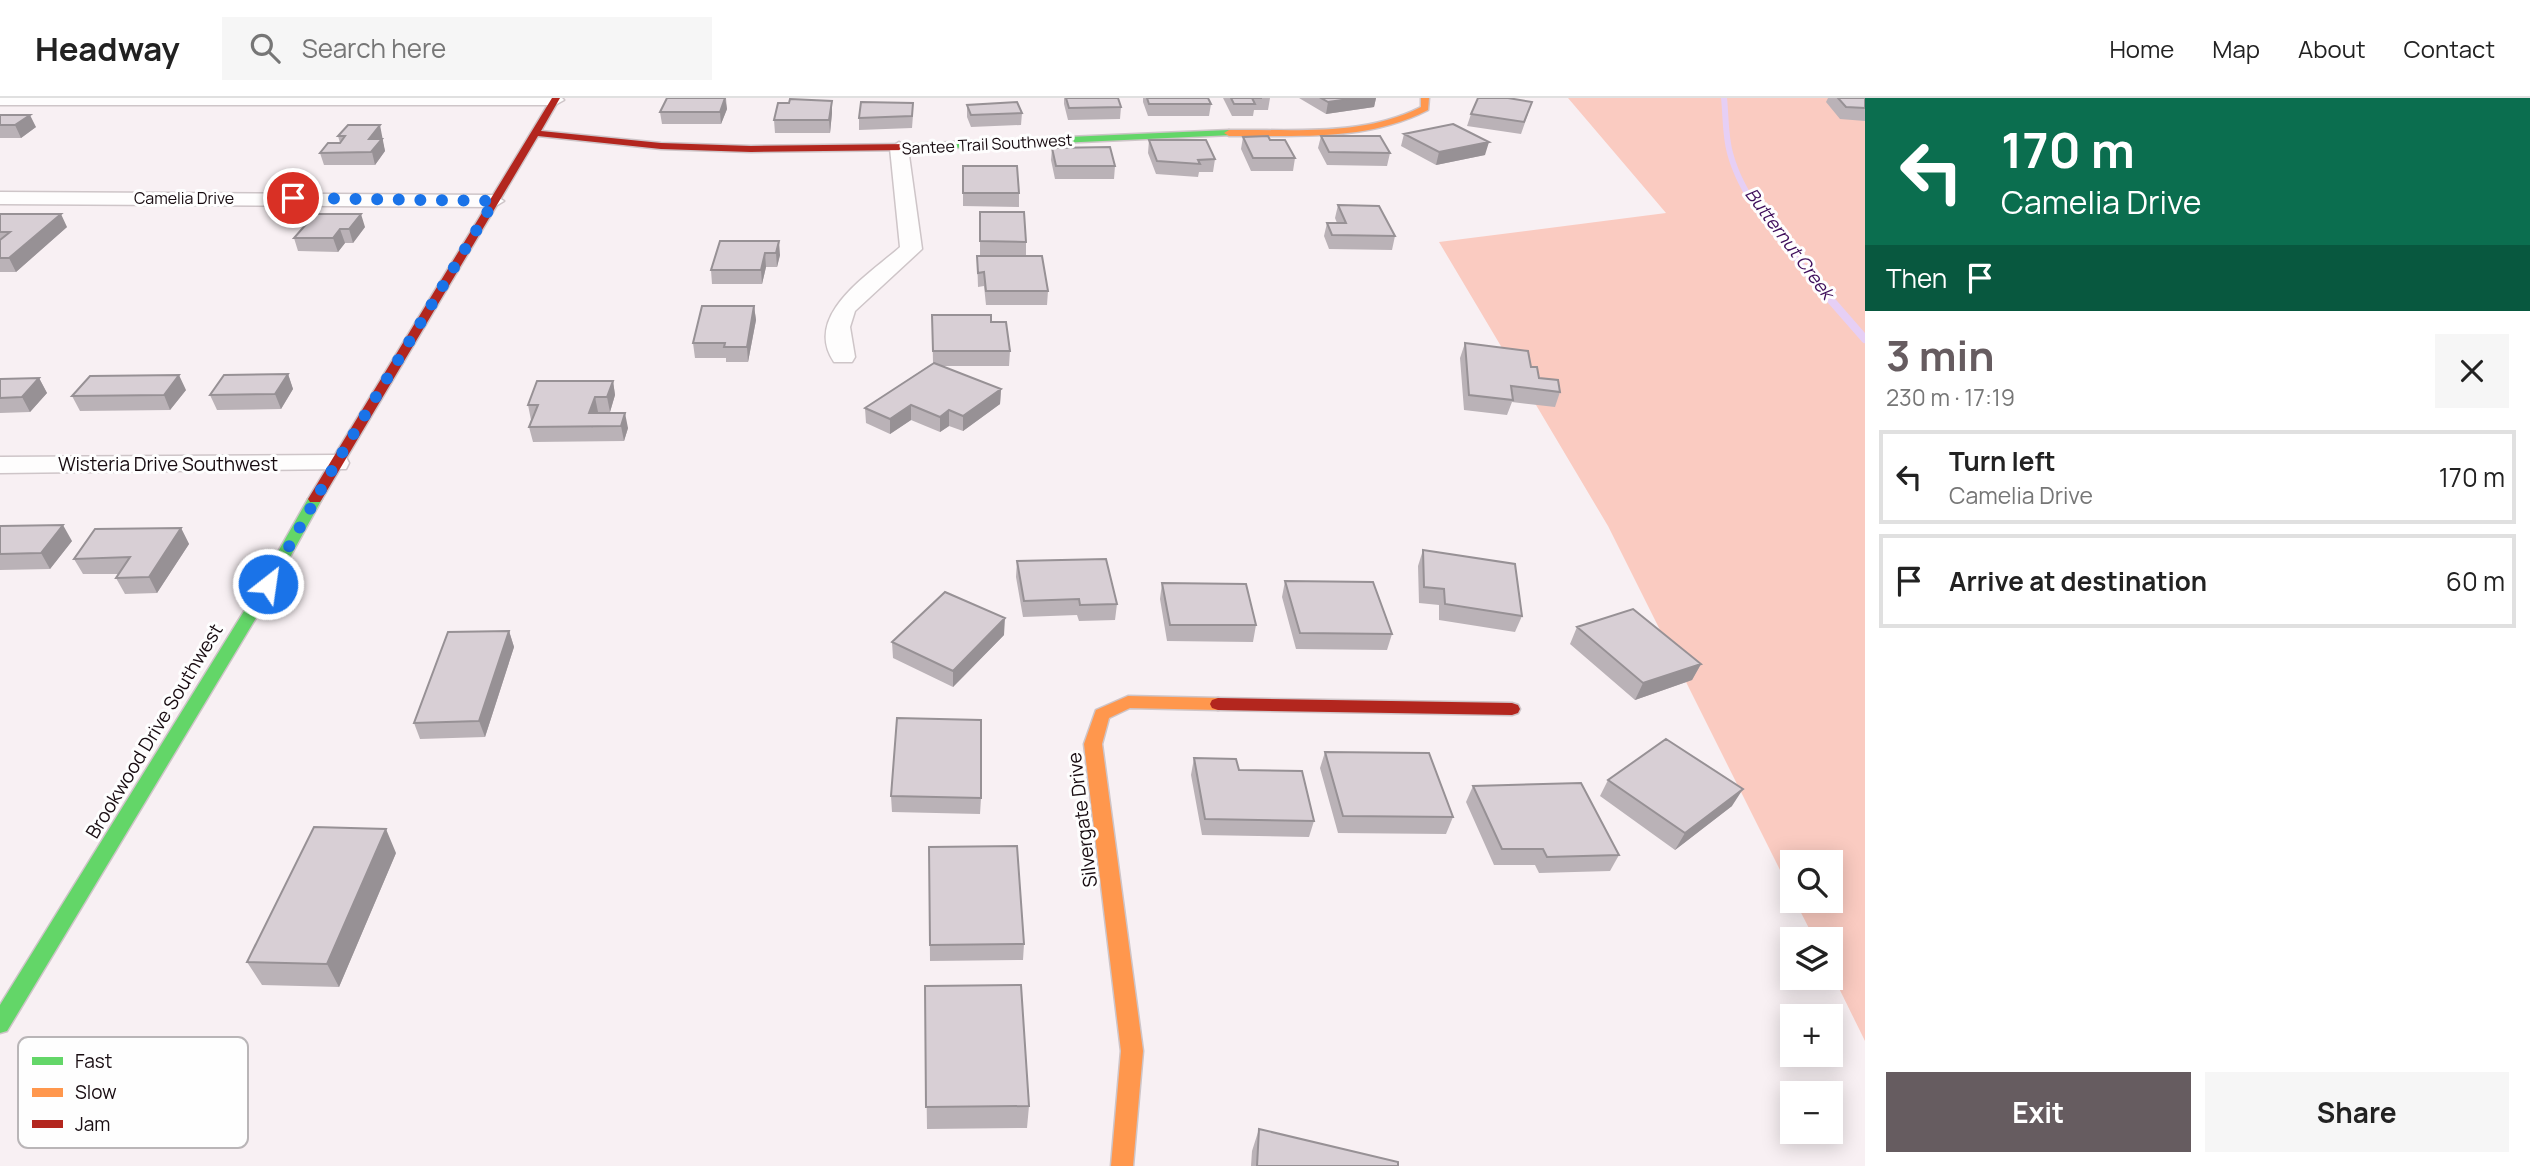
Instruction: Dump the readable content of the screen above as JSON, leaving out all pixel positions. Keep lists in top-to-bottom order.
{
  "streets": {
    "street": [
      "Santee Trail Southwest",
      "Camelia Drive",
      "Wisteria Drive Southwest",
      "Brookwood Drive Southwest",
      "Silvergate Drive"
    ]
  },
  "crossings": [
    ["Santee Trail Southwest", "Brookwood Drive Southwest"],
    ["Camelia Drive", "Brookwood Drive Southwest"],
    ["Wisteria Drive Southwest", "Brookwood Drive Southwest"]
  ],
  "water": ["Butternut Creek"],
  "legend": ["Fast", "Slow", "Jam"],
  "page": {
    "header": "Headway",
    "search": "Search here",
    "nav": [
      "Home",
      "Map",
      "About",
      "Contact"
    ],
    "turn": ["170 m", "Camelia Drive"],
    "then": "Then",
    "heading": ["3 min", "230 m · 17:19"],
    "list": [
      {
        "name": "Turn left",
        "note": "Camelia Drive",
        "value": "170 m"
      },
      {
        "name": "Arrive at destination",
        "value": "60 m"
      }
    ],
    "map_buttons": ["+", "−"],
    "buttons": ["Exit", "Share"]
  }
}
